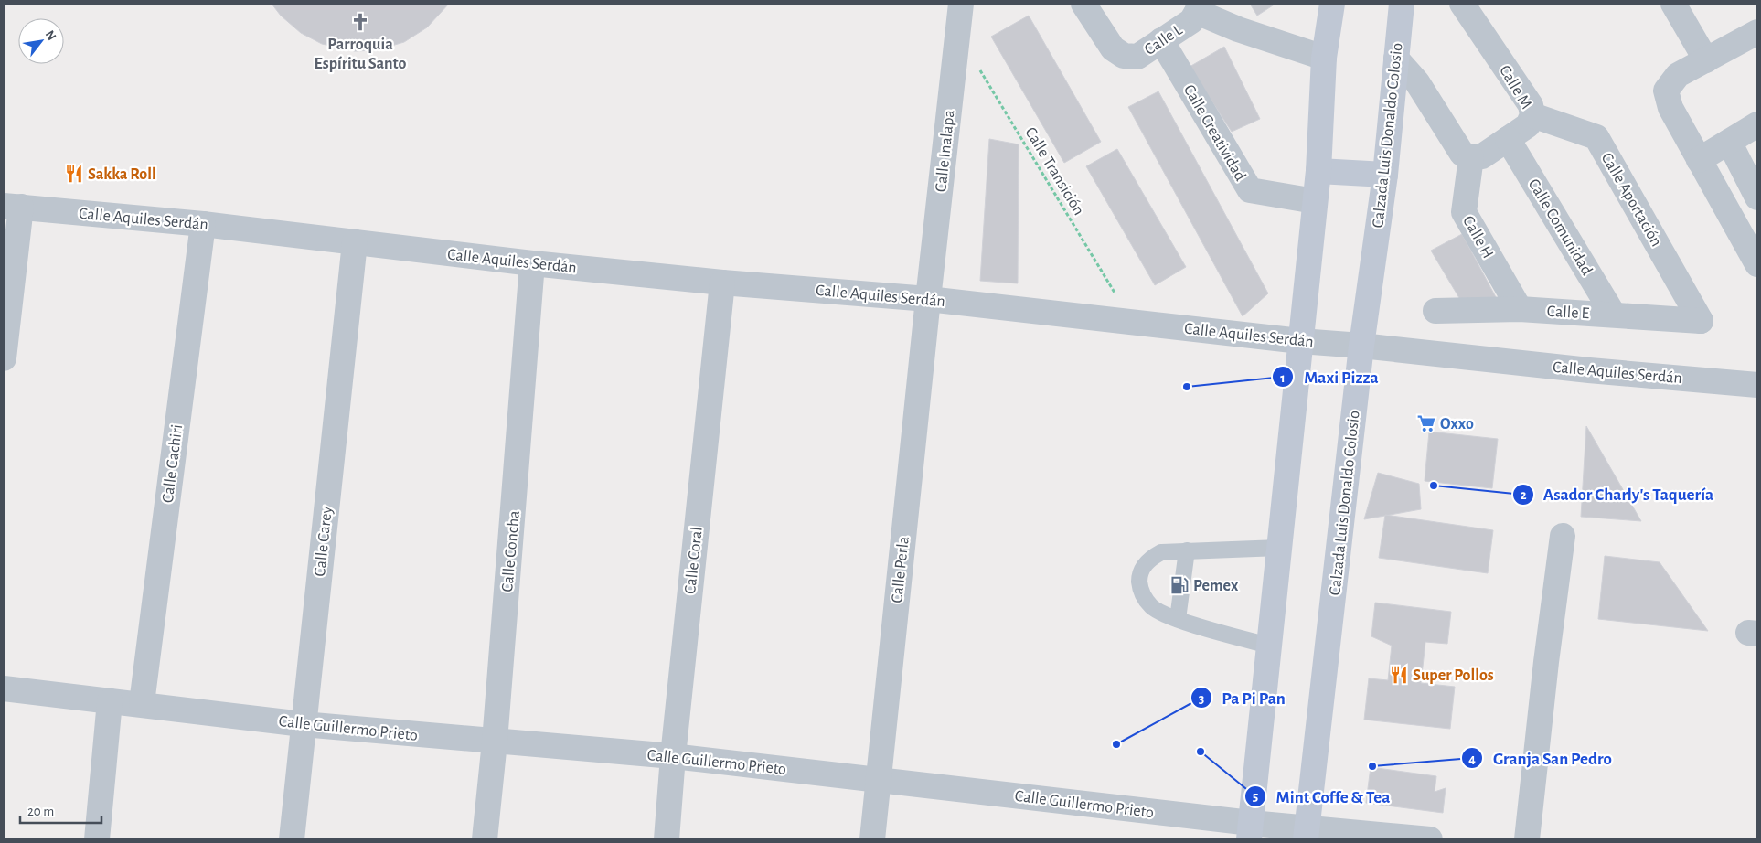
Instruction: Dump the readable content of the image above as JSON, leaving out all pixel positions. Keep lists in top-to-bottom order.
{
  "streets": {
    "main road": ["Calzada Luis Donaldo Colosio"],
    "street": [
      "Calle L",
      "Calle M",
      "Calle Creatividad",
      "Calle Inalapa",
      "Calle Aportación",
      "Calle Aquiles Serdán",
      "Calle Comunidad",
      "Calle H",
      "Calle E",
      "Calle Cachiri",
      "Calle Carey",
      "Calle Concha",
      "Calle Coral",
      "Calle Perla",
      "Calle Guillermo Prieto"
    ],
    "path": ["Calle Transición"]
  },
  "crossings": [
    ["Calle L", "Calle Creatividad"],
    ["Calle M", "Calle Aportación"],
    ["Calle M", "Calle Comunidad"],
    ["Calle M", "Calle H"],
    ["Calzada Luis Donaldo Colosio", "Calle Aquiles Serdán"],
    ["Calzada Luis Donaldo Colosio", "Calle Guillermo Prieto"],
    ["Calle Inalapa", "Calle Transición"],
    ["Calle Inalapa", "Calle Aquiles Serdán"],
    ["Calle Inalapa", "Calle Perla"],
    ["Calle Transición", "Calle Aquiles Serdán"],
    ["Calle Aportación", "Calle E"],
    ["Calle Aquiles Serdán", "Calle Cachiri"],
    ["Calle Aquiles Serdán", "Calle Carey"],
    ["Calle Aquiles Serdán", "Calle Concha"],
    ["Calle Aquiles Serdán", "Calle Coral"],
    ["Calle Aquiles Serdán", "Calle Perla"],
    ["Calle Comunidad", "Calle E"],
    ["Calle H", "Calle E"],
    ["Calle Cachiri", "Calle Guillermo Prieto"],
    ["Calle Carey", "Calle Guillermo Prieto"],
    ["Calle Concha", "Calle Guillermo Prieto"],
    ["Calle Coral", "Calle Guillermo Prieto"],
    ["Calle Perla", "Calle Guillermo Prieto"]
  ],
  "places": {
    "church": ["Parroquia Espíritu Santo"],
    "restaurant": ["Sakka Roll", "Super Pollos"],
    "other": [
      "Maxi Pizza",
      "Asador Charly's Taquería",
      "Pa Pi Pan",
      "Mint Coffe & Tea",
      "Granja San Pedro"
    ],
    "supermarket": ["Oxxo"],
    "fuel station": ["Pemex"]
  },
  "scale_bar": "20 m",
  "north": "top right"
}
